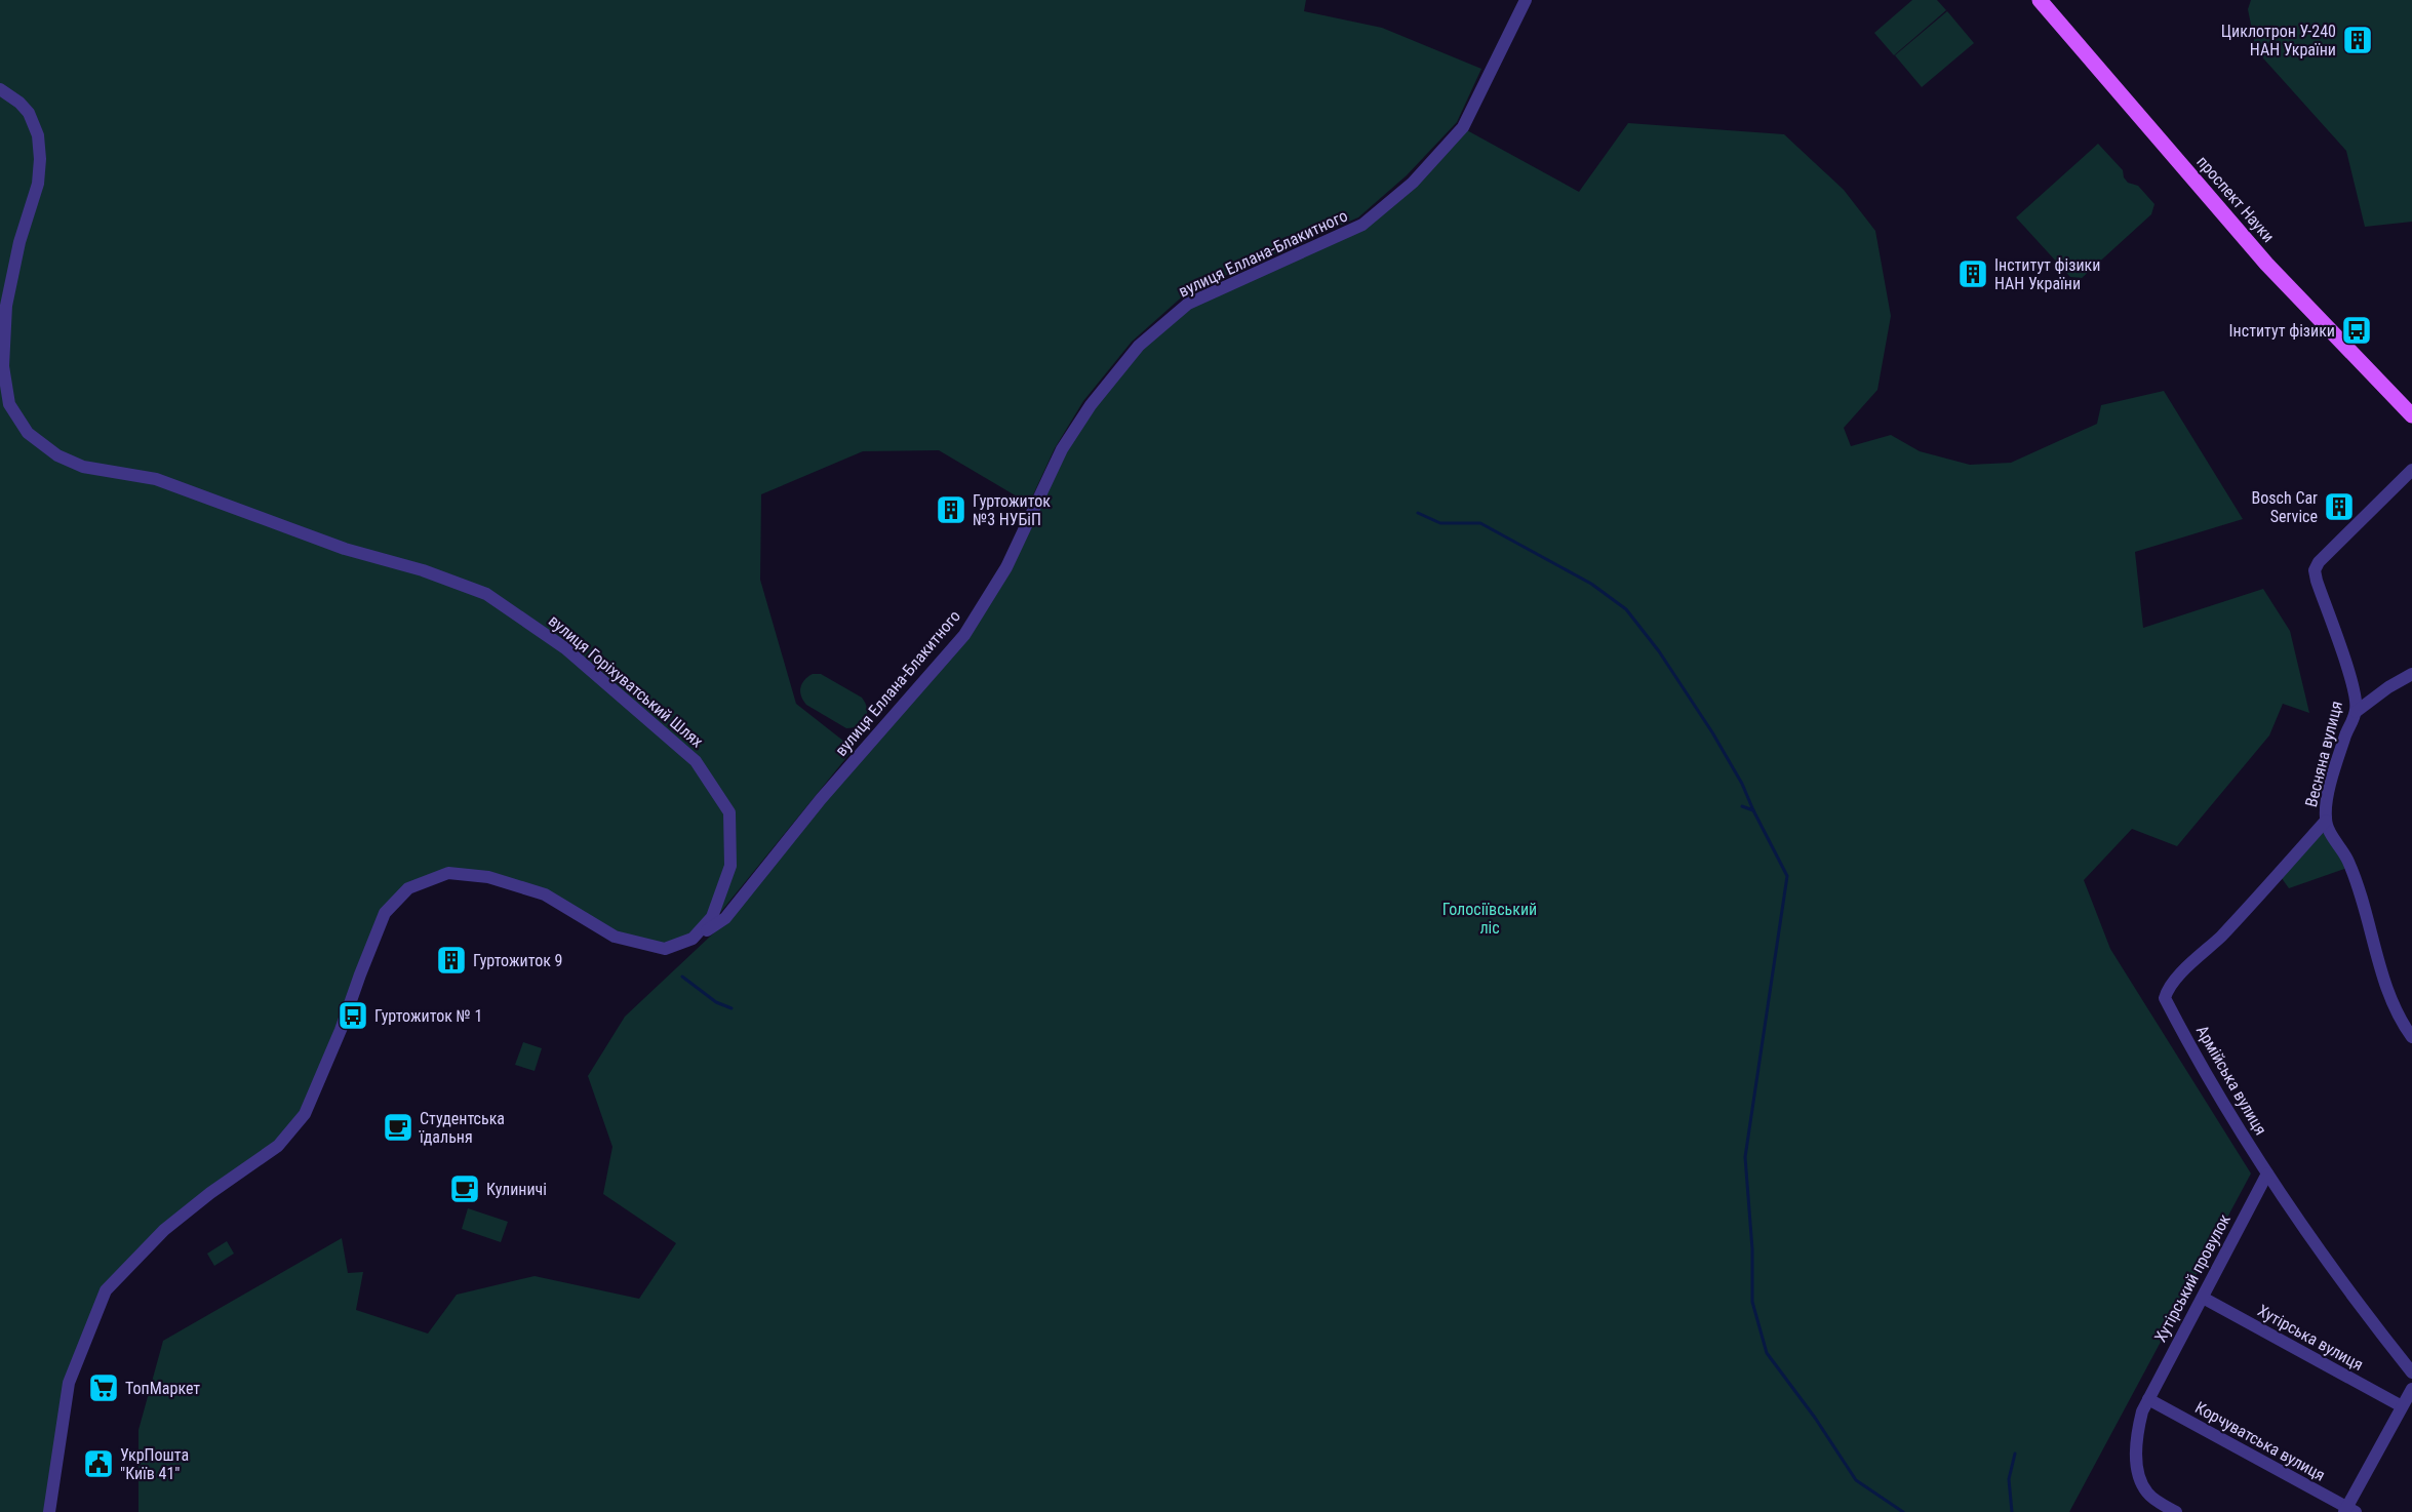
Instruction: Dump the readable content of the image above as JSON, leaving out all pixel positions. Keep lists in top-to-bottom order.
{
  "streets": {
    "main road": ["проспект Науки"],
    "street": [
      "вулиця Еллана-Блакитного",
      "вулиця Горіхуватський Шлях",
      "Весняна вулиця",
      "Армійська вулиця",
      "Хутірський провулок",
      "Хутірська вулиця",
      "Корчуватська вулиця"
    ]
  },
  "crossings": [
    ["вулиця Еллана-Блакитного", "вулиця Горіхуватський Шлях"],
    ["Весняна вулиця", "Армійська вулиця"],
    ["Армійська вулиця", "Хутірський провулок"],
    ["Хутірський провулок", "Хутірська вулиця"],
    ["Хутірський провулок", "Корчуватська вулиця"]
  ],
  "parks": ["Голосіївський ліс"],
  "places": {
    "building": [
      "Циклотрон У-240 НАН України",
      "Інститут фізики НАН України",
      "Bosch Car Service",
      "Гуртожиток №3 НУБіП",
      "Гуртожиток 9"
    ],
    "bus stop": ["Інститут фізики", "Гуртожиток № 1"],
    "cafe": ["Студентська їдальня", "Кулиничі"],
    "supermarket": ["ТопМаркет"],
    "public building": ["УкрПошта \"Київ 41\""]
  }
}
